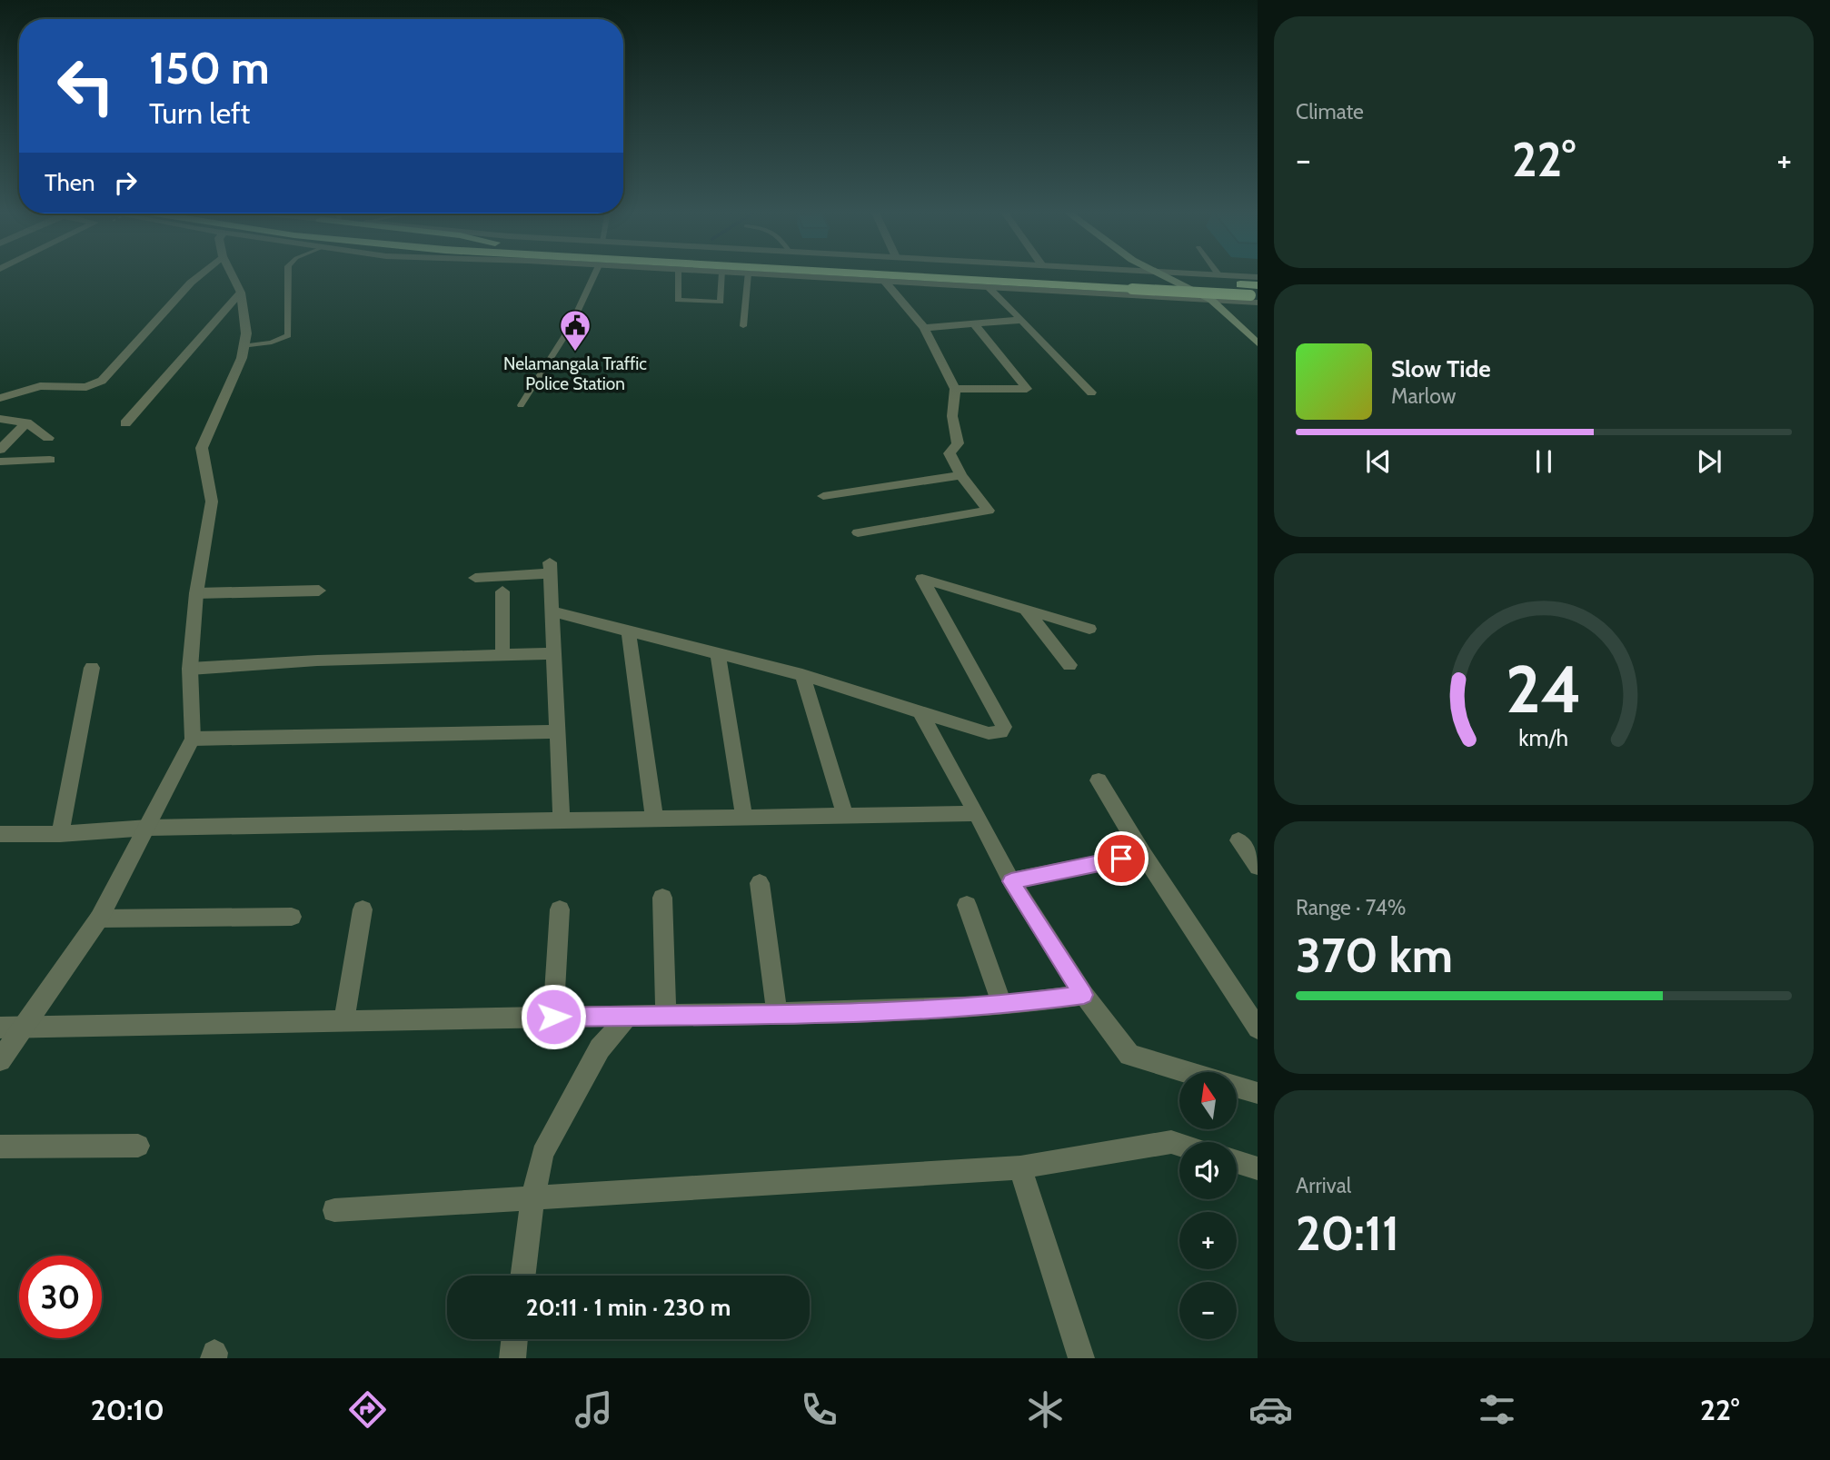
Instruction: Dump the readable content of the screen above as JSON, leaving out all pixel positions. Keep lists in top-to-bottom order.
{
  "places": {
    "public building": ["Nelamangala Traffic Police Station"]
  },
  "north": "top",
  "page": {
    "tile": [
      "Climate",
      ["Range · 74%", "370 km"],
      ["Arrival", "20:11"]
    ],
    "turn": ["150 m", "Turn left"],
    "heat": ["−", "22°", "+"],
    "then": "Then",
    "song": ["Slow Tide", "Marlow"],
    "map_buttons": ["+", "−"],
    "limit": "30",
    "trip": "20:11 · 1 min · 230 m",
    "tabs": ["20:10", "22°"],
    "gauge": ["24", "km/h"]
  }
}
